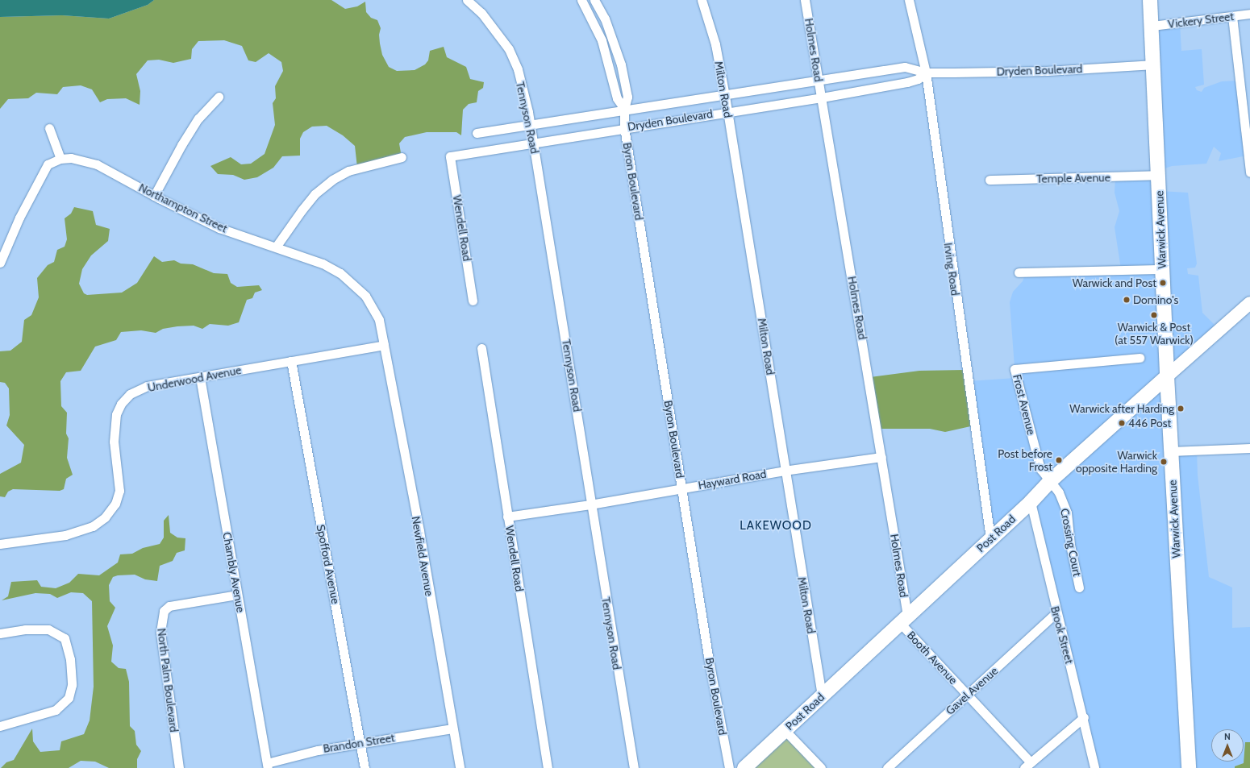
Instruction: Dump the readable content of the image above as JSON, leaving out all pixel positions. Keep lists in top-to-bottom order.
{
  "streets": {
    "main road": ["Warwick Avenue", "Post Road"],
    "street": [
      "Vickery Street",
      "Holmes Road",
      "Dryden Boulevard",
      "Milton Road",
      "Tennyson Road",
      "Temple Avenue",
      "Byron Boulevard",
      "Northampton Street",
      "Wendell Road",
      "Irving Road",
      "Underwood Avenue",
      "Frost Avenue",
      "Hayward Road",
      "Crossing Court",
      "Newfield Avenue",
      "Spofford Avenue",
      "Chambly Avenue",
      "Brook Street",
      "Booth Avenue",
      "North Palm Boulevard",
      "Gavel Avenue",
      "Brandon Street"
    ]
  },
  "crossings": [
    ["Vickery Street", "Warwick Avenue"],
    ["Holmes Road", "Dryden Boulevard"],
    ["Holmes Road", "Hayward Road"],
    ["Holmes Road", "Post Road"],
    ["Holmes Road", "Booth Avenue"],
    ["Dryden Boulevard", "Milton Road"],
    ["Dryden Boulevard", "Tennyson Road"],
    ["Dryden Boulevard", "Byron Boulevard"],
    ["Dryden Boulevard", "Wendell Road"],
    ["Dryden Boulevard", "Warwick Avenue"],
    ["Dryden Boulevard", "Irving Road"],
    ["Milton Road", "Hayward Road"],
    ["Milton Road", "Post Road"],
    ["Tennyson Road", "Hayward Road"],
    ["Temple Avenue", "Warwick Avenue"],
    ["Byron Boulevard", "Hayward Road"],
    ["Northampton Street", "Underwood Avenue"],
    ["Northampton Street", "Newfield Avenue"],
    ["Wendell Road", "Hayward Road"],
    ["Warwick Avenue", "Post Road"],
    ["Irving Road", "Post Road"],
    ["Underwood Avenue", "Newfield Avenue"],
    ["Underwood Avenue", "Spofford Avenue"],
    ["Underwood Avenue", "Chambly Avenue"],
    ["Frost Avenue", "Post Road"],
    ["Frost Avenue", "Crossing Court"],
    ["Post Road", "Crossing Court"],
    ["Post Road", "Brook Street"],
    ["Post Road", "Booth Avenue"],
    ["Newfield Avenue", "Brandon Street"],
    ["Spofford Avenue", "Brandon Street"],
    ["Chambly Avenue", "North Palm Boulevard"],
    ["Chambly Avenue", "Brandon Street"],
    ["Brook Street", "Gavel Avenue"],
    ["Booth Avenue", "Gavel Avenue"]
  ],
  "districts": ["LAKEWOOD"],
  "places": [
    "Warwick and Post",
    "Domino's",
    "Warwick & Post (at 557 Warwick)",
    "Warwick after Harding",
    "446 Post",
    "Post before Frost",
    "Warwick opposite Harding"
  ],
  "north": "top"
}
